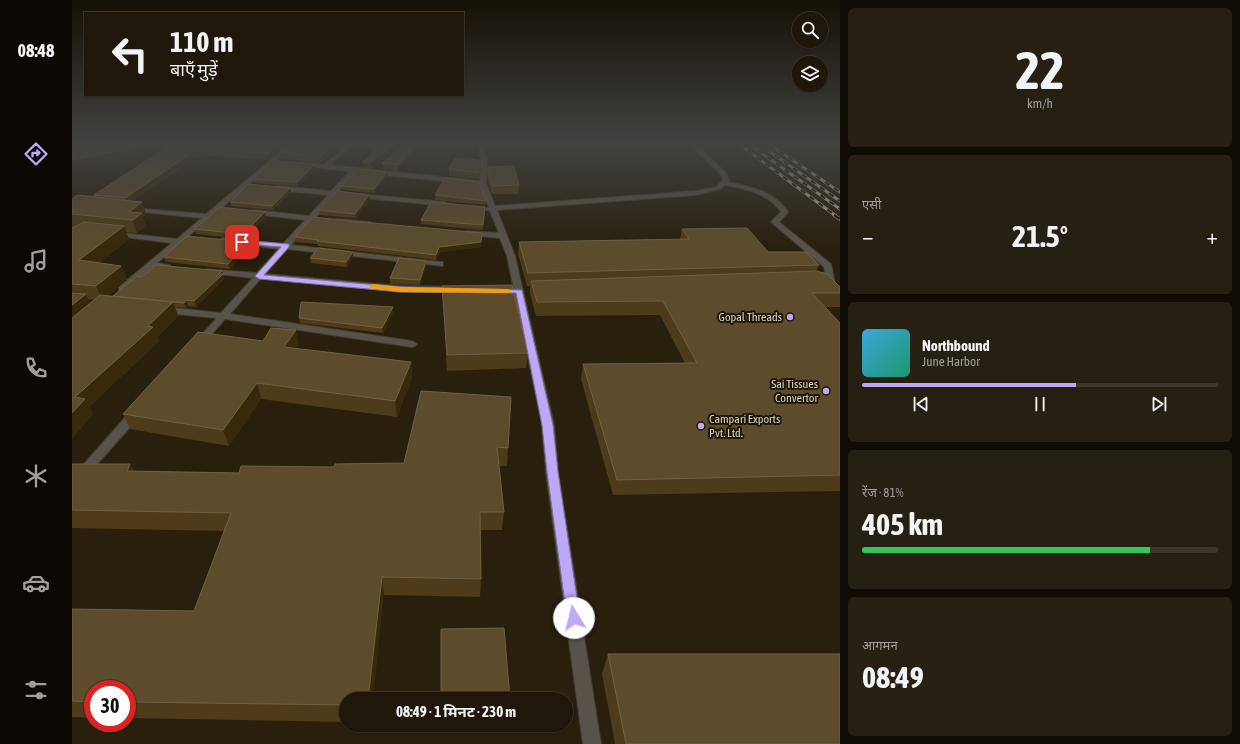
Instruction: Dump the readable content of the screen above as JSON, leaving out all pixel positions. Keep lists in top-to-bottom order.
{
  "places": ["Gopal Threads", "Sai Tissues Convertor", "Campari Exports Pvt. Ltd."],
  "page": {
    "tabs": "08:48",
    "tile": [
      ["22", "km/h"],
      "एसी",
      ["रेंज · 81%", "405 km"],
      ["आगमन", "08:49"]
    ],
    "turn": ["110 m", "बाएँ मुड़ें"],
    "heat": ["−", "21.5°", "+"],
    "song": ["Northbound", "June Harbor"],
    "limit": "30",
    "trip": "08:49 · 1 मिनट · 230 m"
  }
}
